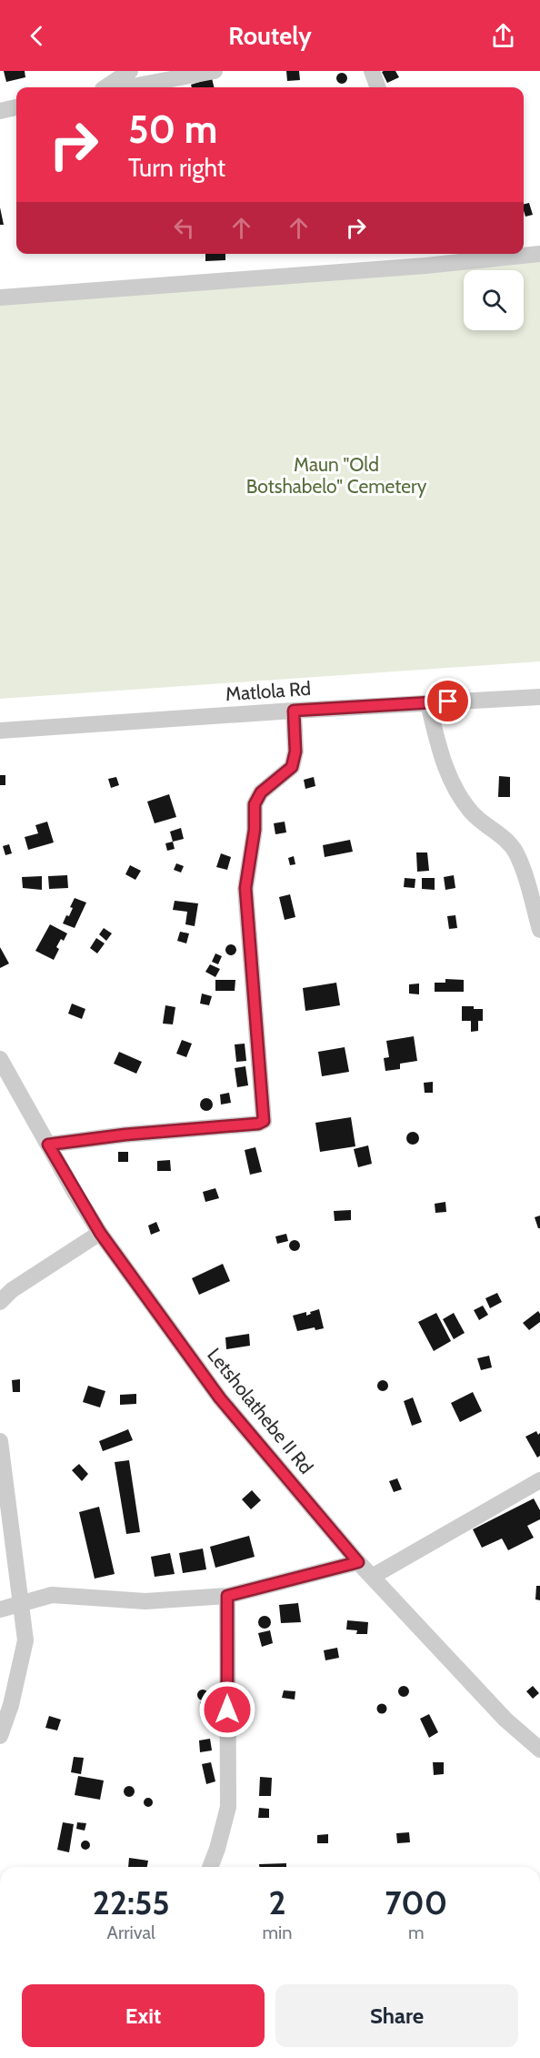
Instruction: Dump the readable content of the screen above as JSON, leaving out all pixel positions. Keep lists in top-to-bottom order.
{
  "streets": {
    "street": ["Matlola Rd", "Letsholathebe II Rd"]
  },
  "parks": ["Maun \"Old Botshabelo\" Cemetery"],
  "page": {
    "header": "Routely",
    "turn": ["50 m", "Turn right"],
    "eta": [
      "22:55",
      "Arrival",
      "2",
      "min",
      "700",
      "m"
    ],
    "buttons": ["Exit", "Share"]
  }
}
